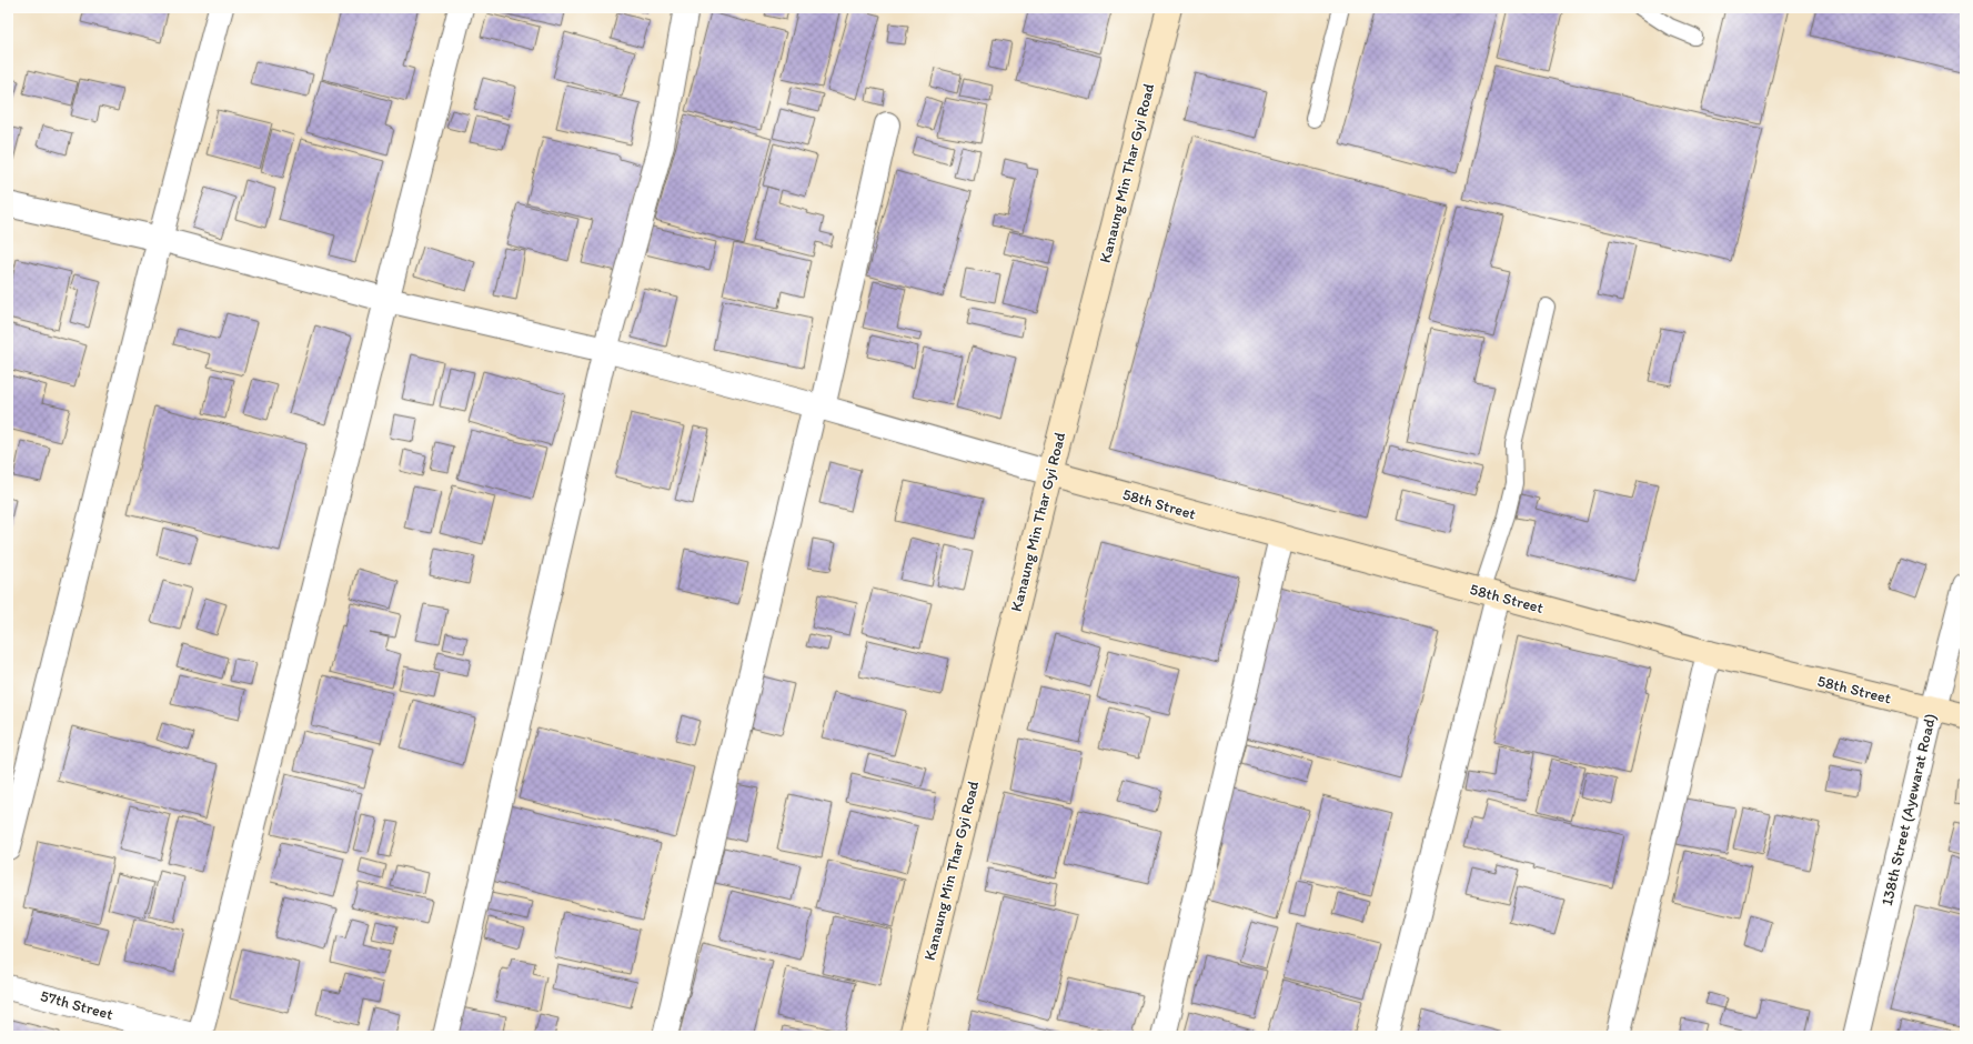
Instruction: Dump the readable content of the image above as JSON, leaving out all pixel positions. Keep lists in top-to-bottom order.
{
  "streets": {
    "main road": ["Kanaung Min Thar Gyi Road", "58th Street"],
    "street": ["138th Street (Ayewarat Road)", "57th Street"]
  },
  "crossings": [
    ["Kanaung Min Thar Gyi Road", "58th Street"],
    ["58th Street", "138th Street (Ayewarat Road)"]
  ]
}
